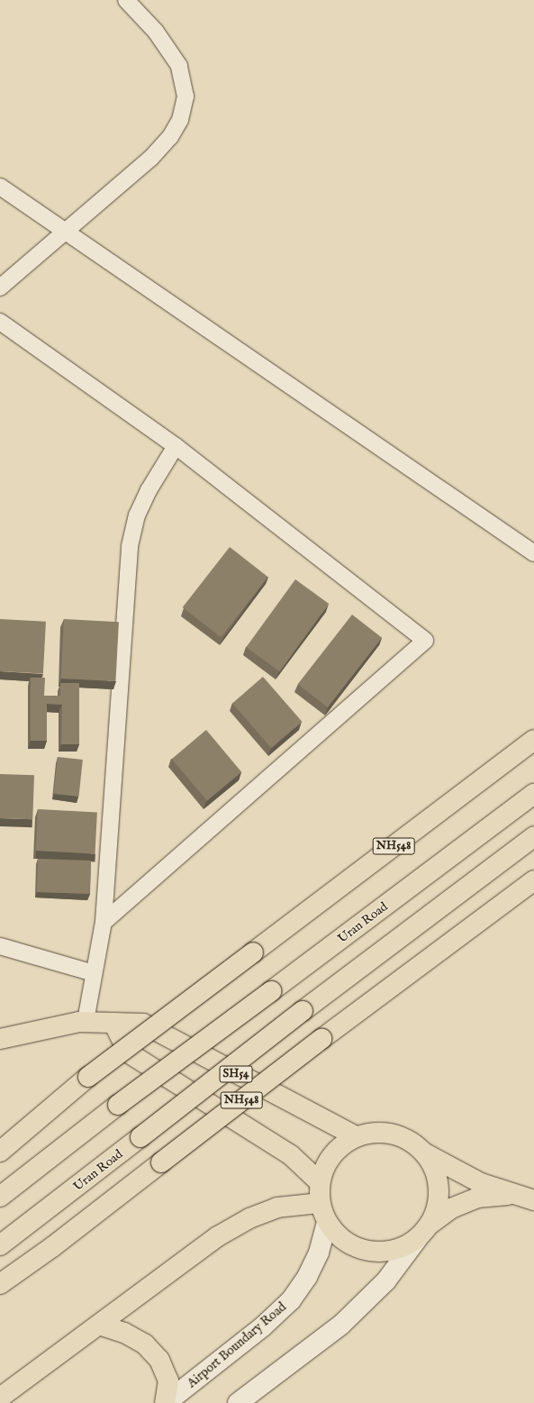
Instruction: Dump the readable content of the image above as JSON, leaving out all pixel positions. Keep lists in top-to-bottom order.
{
  "streets": {
    "main road": ["NH548", "Uran Road", "SH54"],
    "street": ["Airport Boundary Road"]
  },
  "crossings": [
    ["SH54", "Airport Boundary Road"]
  ]
}
